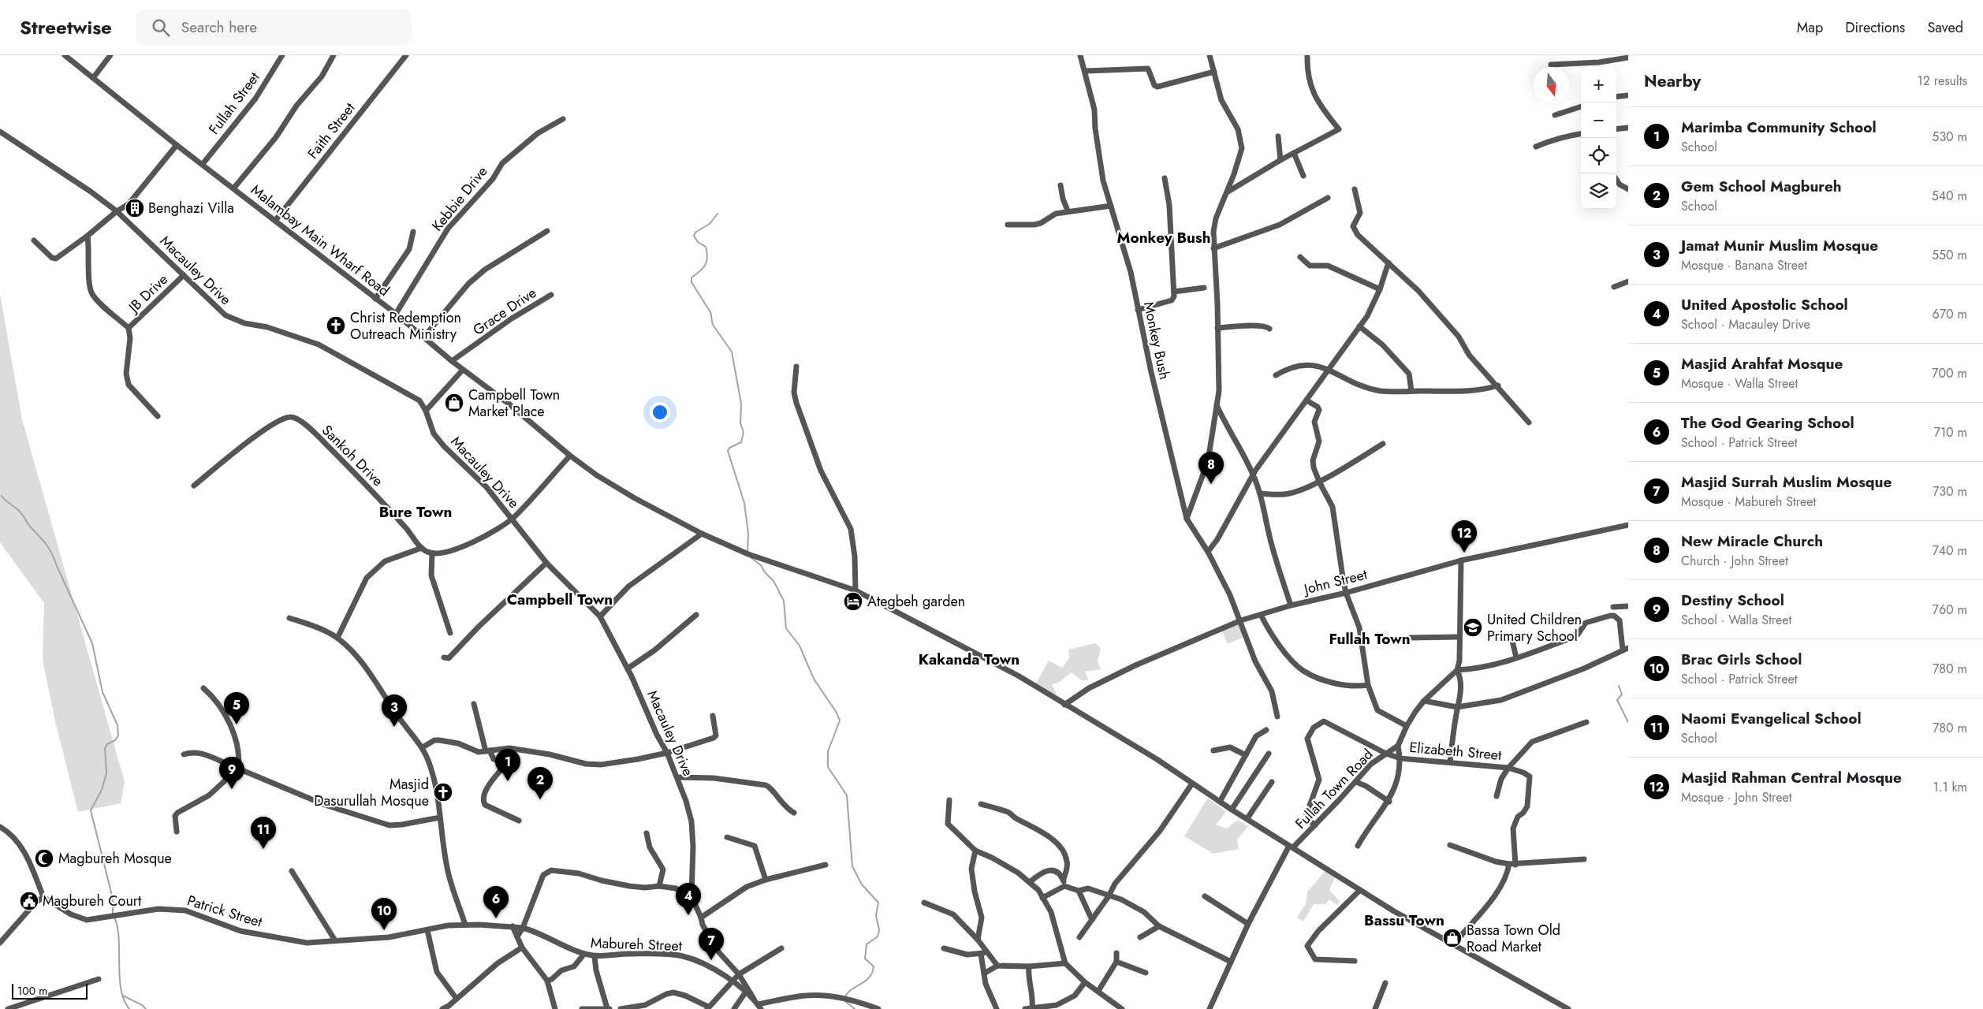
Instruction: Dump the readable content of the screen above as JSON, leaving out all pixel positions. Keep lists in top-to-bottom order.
{
  "streets": {
    "street": [
      "Fullah Street",
      "Faith Street",
      "Kebbie Drive",
      "Malambay Main Wharf Road",
      "Macauley Drive",
      "JB Drive",
      "Grace Drive",
      "Monkey Bush",
      "Sankoh Drive",
      "John Street",
      "Elizabeth Street",
      "Fullah Town Road",
      "Patrick Street",
      "Mabureh Street"
    ]
  },
  "crossings": [
    ["Fullah Street", "Malambay Main Wharf Road"],
    ["Faith Street", "Malambay Main Wharf Road"],
    ["Kebbie Drive", "Malambay Main Wharf Road"],
    ["Malambay Main Wharf Road", "Grace Drive"],
    ["Malambay Main Wharf Road", "John Street"],
    ["Malambay Main Wharf Road", "Fullah Town Road"],
    ["Macauley Drive", "JB Drive"],
    ["Macauley Drive", "Mabureh Street"],
    ["Monkey Bush", "John Street"],
    ["Elizabeth Street", "Fullah Town Road"],
    ["Patrick Street", "Mabureh Street"]
  ],
  "districts": [
    "Monkey Bush",
    "Bure Town",
    "Campbell Town",
    "Fullah Town",
    "Kakanda Town",
    "Bassu Town"
  ],
  "places": {
    "building": ["Benghazi Villa"],
    "church": ["Christ Redemption Outreach Ministry", "Masjid Dasurullah Mosque"],
    "shop": ["Campbell Town Market Place", "Bassa Town Old Road Market"],
    "hotel": ["Ategbeh garden"],
    "school or university": ["United Children Primary School"],
    "mosque": ["Magbureh Mosque"],
    "public building": ["Magbureh Court"]
  },
  "scale_bar": "100 m",
  "north": "bottom",
  "page": {
    "header": "Streetwise",
    "search": "Search here",
    "nav": ["Map", "Directions", "Saved"],
    "heading": ["Nearby", "12 results"],
    "map_buttons": ["+", "−"],
    "list": [
      {
        "mark": "1",
        "name": "Marimba Community School",
        "note": "School",
        "value": "530 m"
      },
      {
        "mark": "2",
        "name": "Gem School Magbureh",
        "note": "School",
        "value": "540 m"
      },
      {
        "mark": "3",
        "name": "Jamat Munir Muslim Mosque",
        "note": "Mosque · Banana Street",
        "value": "550 m"
      },
      {
        "mark": "4",
        "name": "United Apostolic School",
        "note": "School · Macauley Drive",
        "value": "670 m"
      },
      {
        "mark": "5",
        "name": "Masjid Arahfat Mosque",
        "note": "Mosque · Walla Street",
        "value": "700 m"
      },
      {
        "mark": "6",
        "name": "The God Gearing School",
        "note": "School · Patrick Street",
        "value": "710 m"
      },
      {
        "mark": "7",
        "name": "Masjid Surrah Muslim Mosque",
        "note": "Mosque · Mabureh Street",
        "value": "730 m"
      },
      {
        "mark": "8",
        "name": "New Miracle Church",
        "note": "Church · John Street",
        "value": "740 m"
      },
      {
        "mark": "9",
        "name": "Destiny School",
        "note": "School · Walla Street",
        "value": "760 m"
      },
      {
        "mark": "10",
        "name": "Brac Girls School",
        "note": "School · Patrick Street",
        "value": "780 m"
      },
      {
        "mark": "11",
        "name": "Naomi Evangelical School",
        "note": "School",
        "value": "780 m"
      },
      {
        "mark": "12",
        "name": "Masjid Rahman Central Mosque",
        "note": "Mosque · John Street",
        "value": "1.1 km"
      }
    ],
    "pins": [
      "8",
      "12",
      "5",
      "3",
      "1",
      "9",
      "2",
      "11",
      "4",
      "6",
      "10",
      "7"
    ],
    "scale": "100 m"
  }
}
